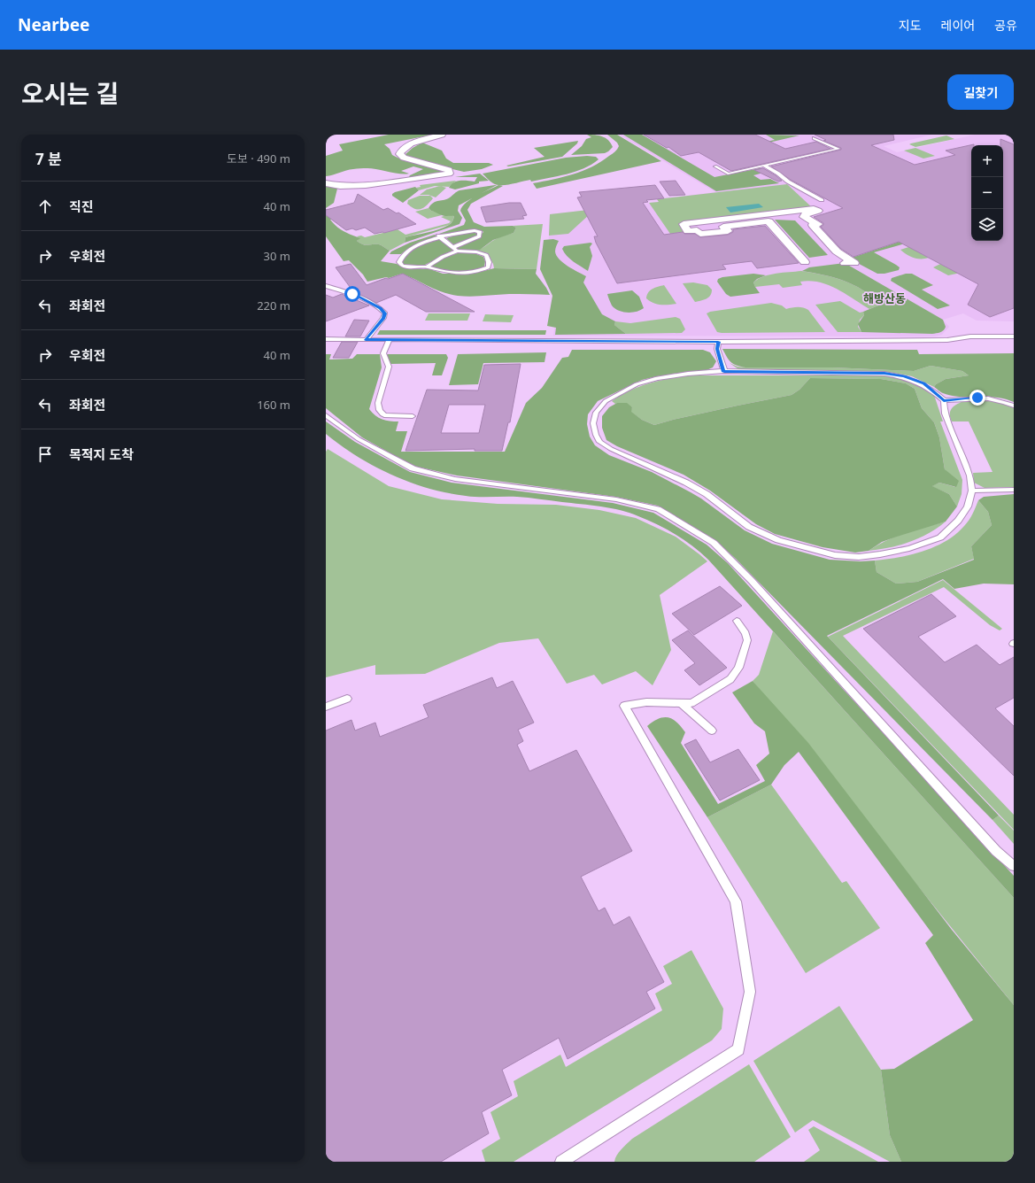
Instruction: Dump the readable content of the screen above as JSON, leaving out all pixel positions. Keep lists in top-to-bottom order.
{
  "districts": ["해방산동"],
  "page": {
    "header": "Nearbee",
    "nav": ["지도", "레이어", "공유"],
    "title": "오시는 길",
    "buttons": "길찾기",
    "heading": ["7 분", "도보 · 490 m"],
    "map_buttons": ["+", "−"],
    "list": [
      ["직진", "40 m"],
      ["우회전", "30 m"],
      ["좌회전", "220 m"],
      ["우회전", "40 m"],
      ["좌회전", "160 m"],
      "목적지 도착"
    ]
  }
}
